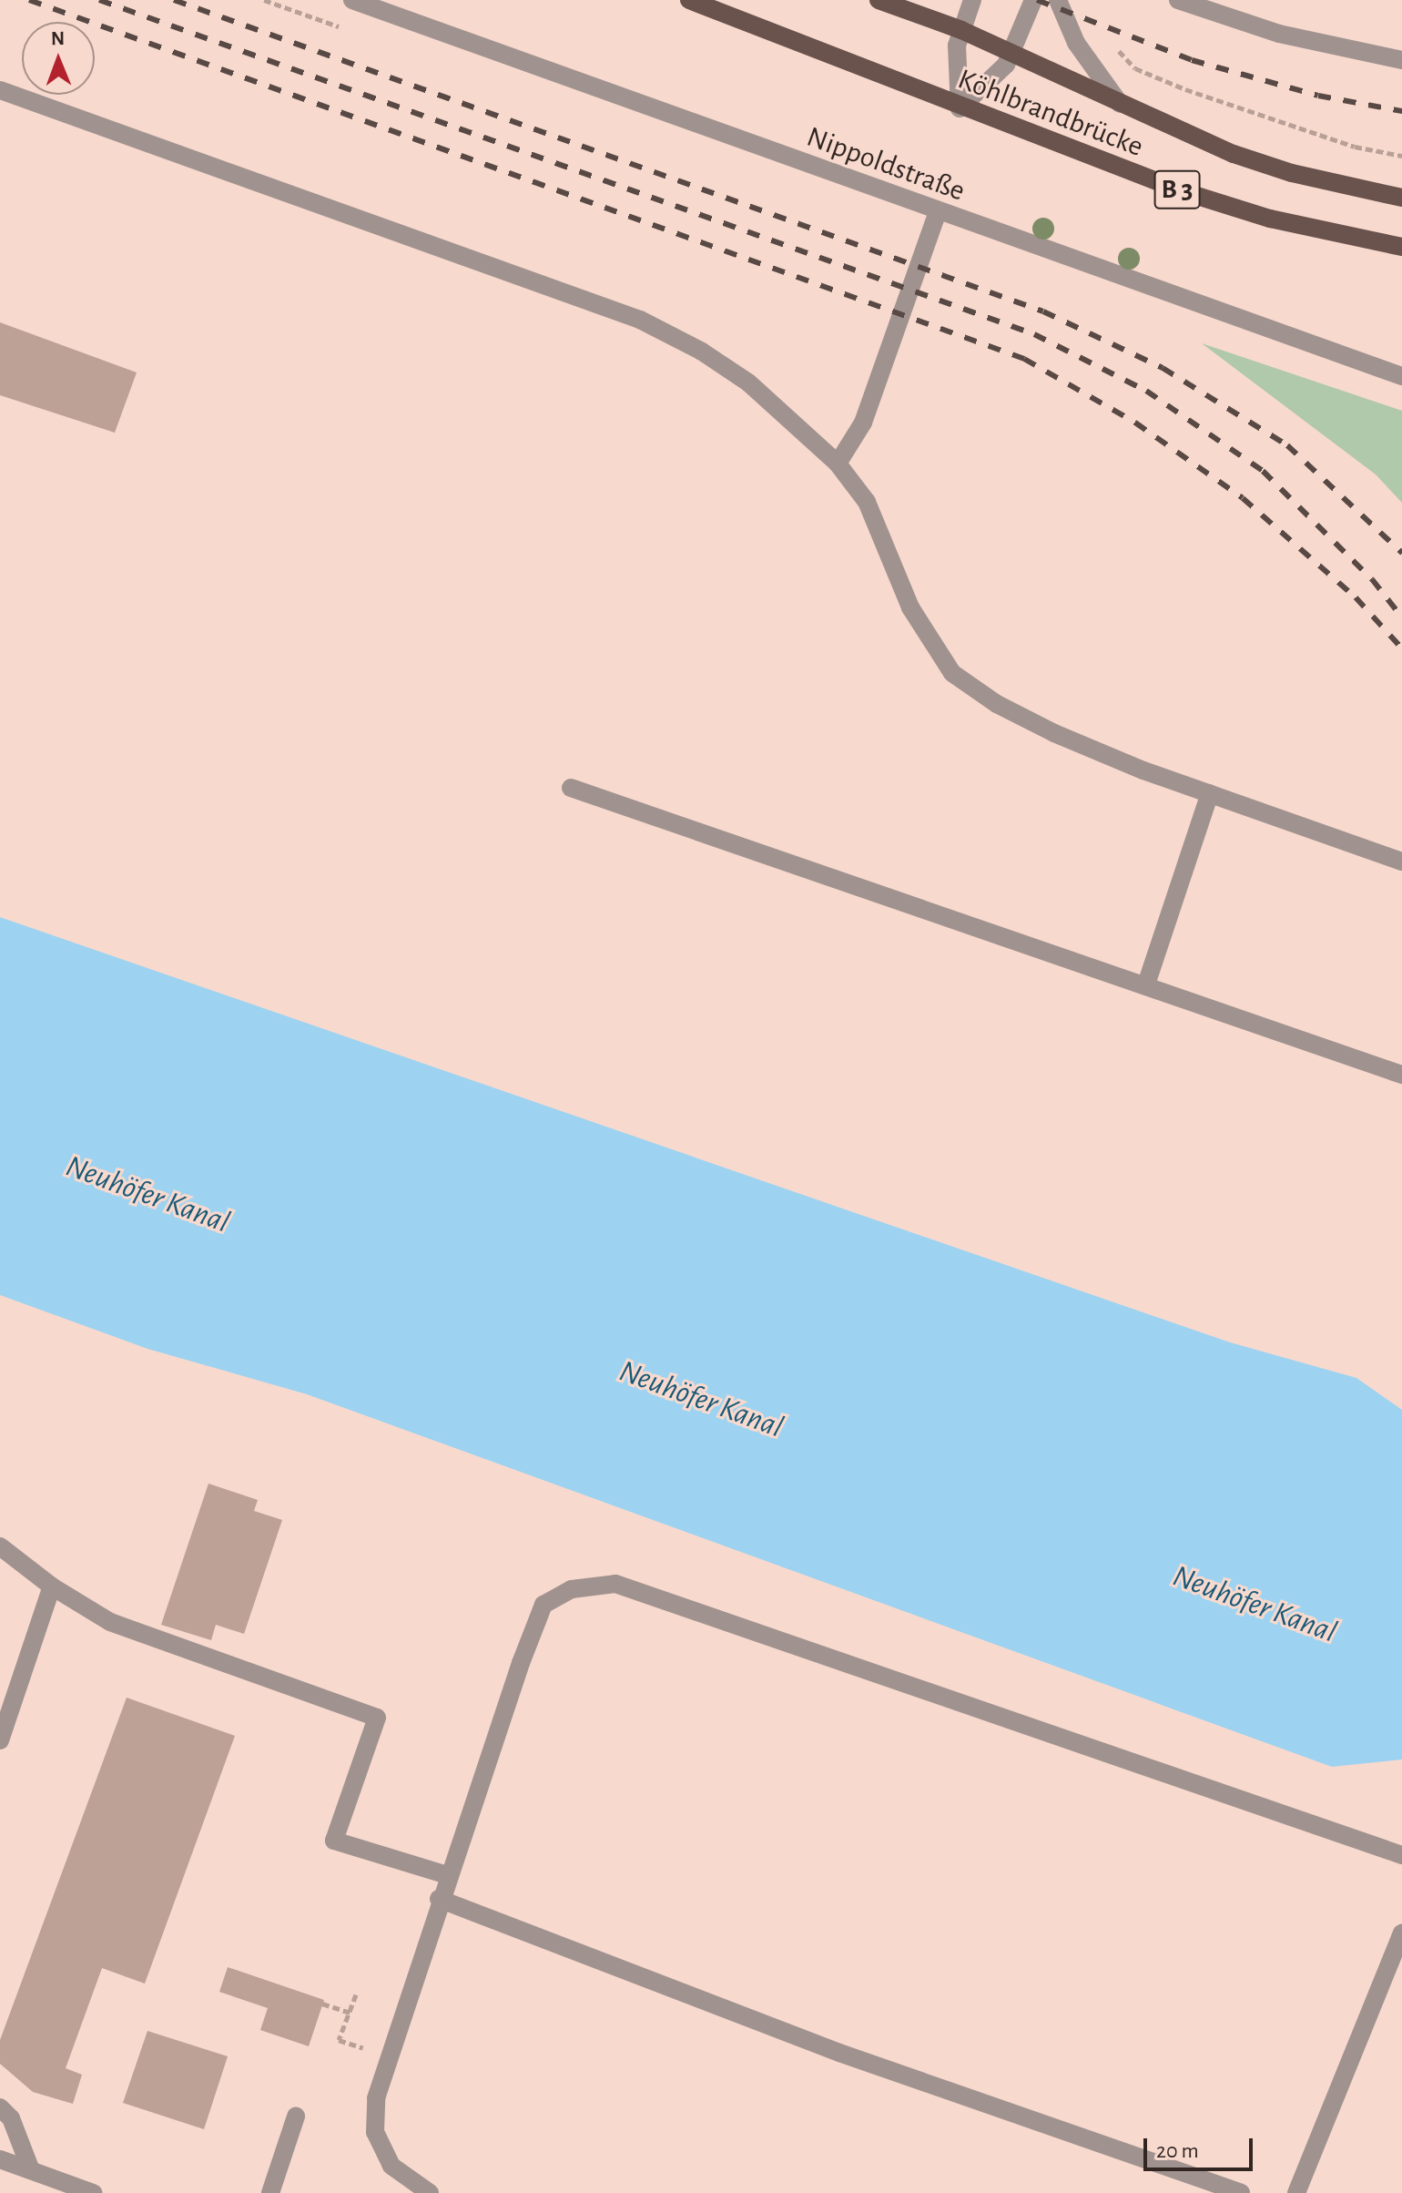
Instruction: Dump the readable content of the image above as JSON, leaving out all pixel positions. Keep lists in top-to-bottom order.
{
  "streets": {
    "main road": ["Köhlbrandbrücke", "B 3"],
    "street": ["Nippoldstraße"]
  },
  "water": ["Neuhöfer Kanal"],
  "scale_bar": "20 m",
  "north": "top"
}
